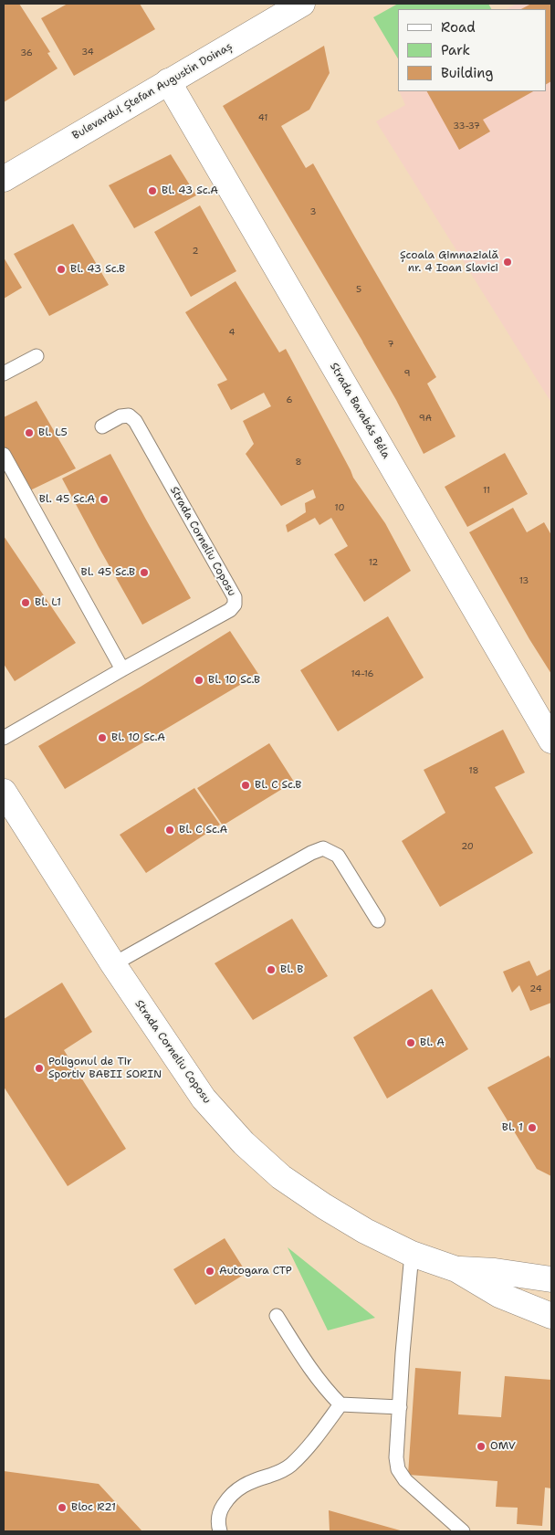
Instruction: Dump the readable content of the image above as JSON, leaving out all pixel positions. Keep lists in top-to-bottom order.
{
  "streets": {
    "main road": ["Bulevardul Ștefan Augustin Doinaș", "Strada Barabás Béla", "Strada Corneliu Coposu"]
  },
  "crossings": [
    ["Bulevardul Ștefan Augustin Doinaș", "Strada Barabás Béla"]
  ],
  "places": [
    "Bl. 43 Sc.A",
    "Școala Gimnazială nr. 4 Ioan Slavici",
    "Bl. 43 Sc.B",
    "Bl. L5",
    "Bl. 45 Sc.A",
    "Bl. 45 Sc.B",
    "Bl. L1",
    "Bl. 10 Sc.B",
    "Bl. 10 Sc.A",
    "Bl. C Sc.B",
    "Bl. C Sc.A",
    "Bl. B",
    "Bl. A",
    "Poligonul de Tir Sportiv BABII SORIN",
    "Bl. 1",
    "Autogara CTP",
    "OMV",
    "Bloc R21"
  ],
  "house_numbers": [
    "34",
    "36",
    "41",
    "33-37",
    "3",
    "2",
    "5",
    "4",
    "7",
    "9",
    "6",
    "9A",
    "8",
    "11",
    "10",
    "12",
    "13",
    "14-16",
    "18",
    "20",
    "24"
  ],
  "legend": ["Road", "Park", "Building"]
}
